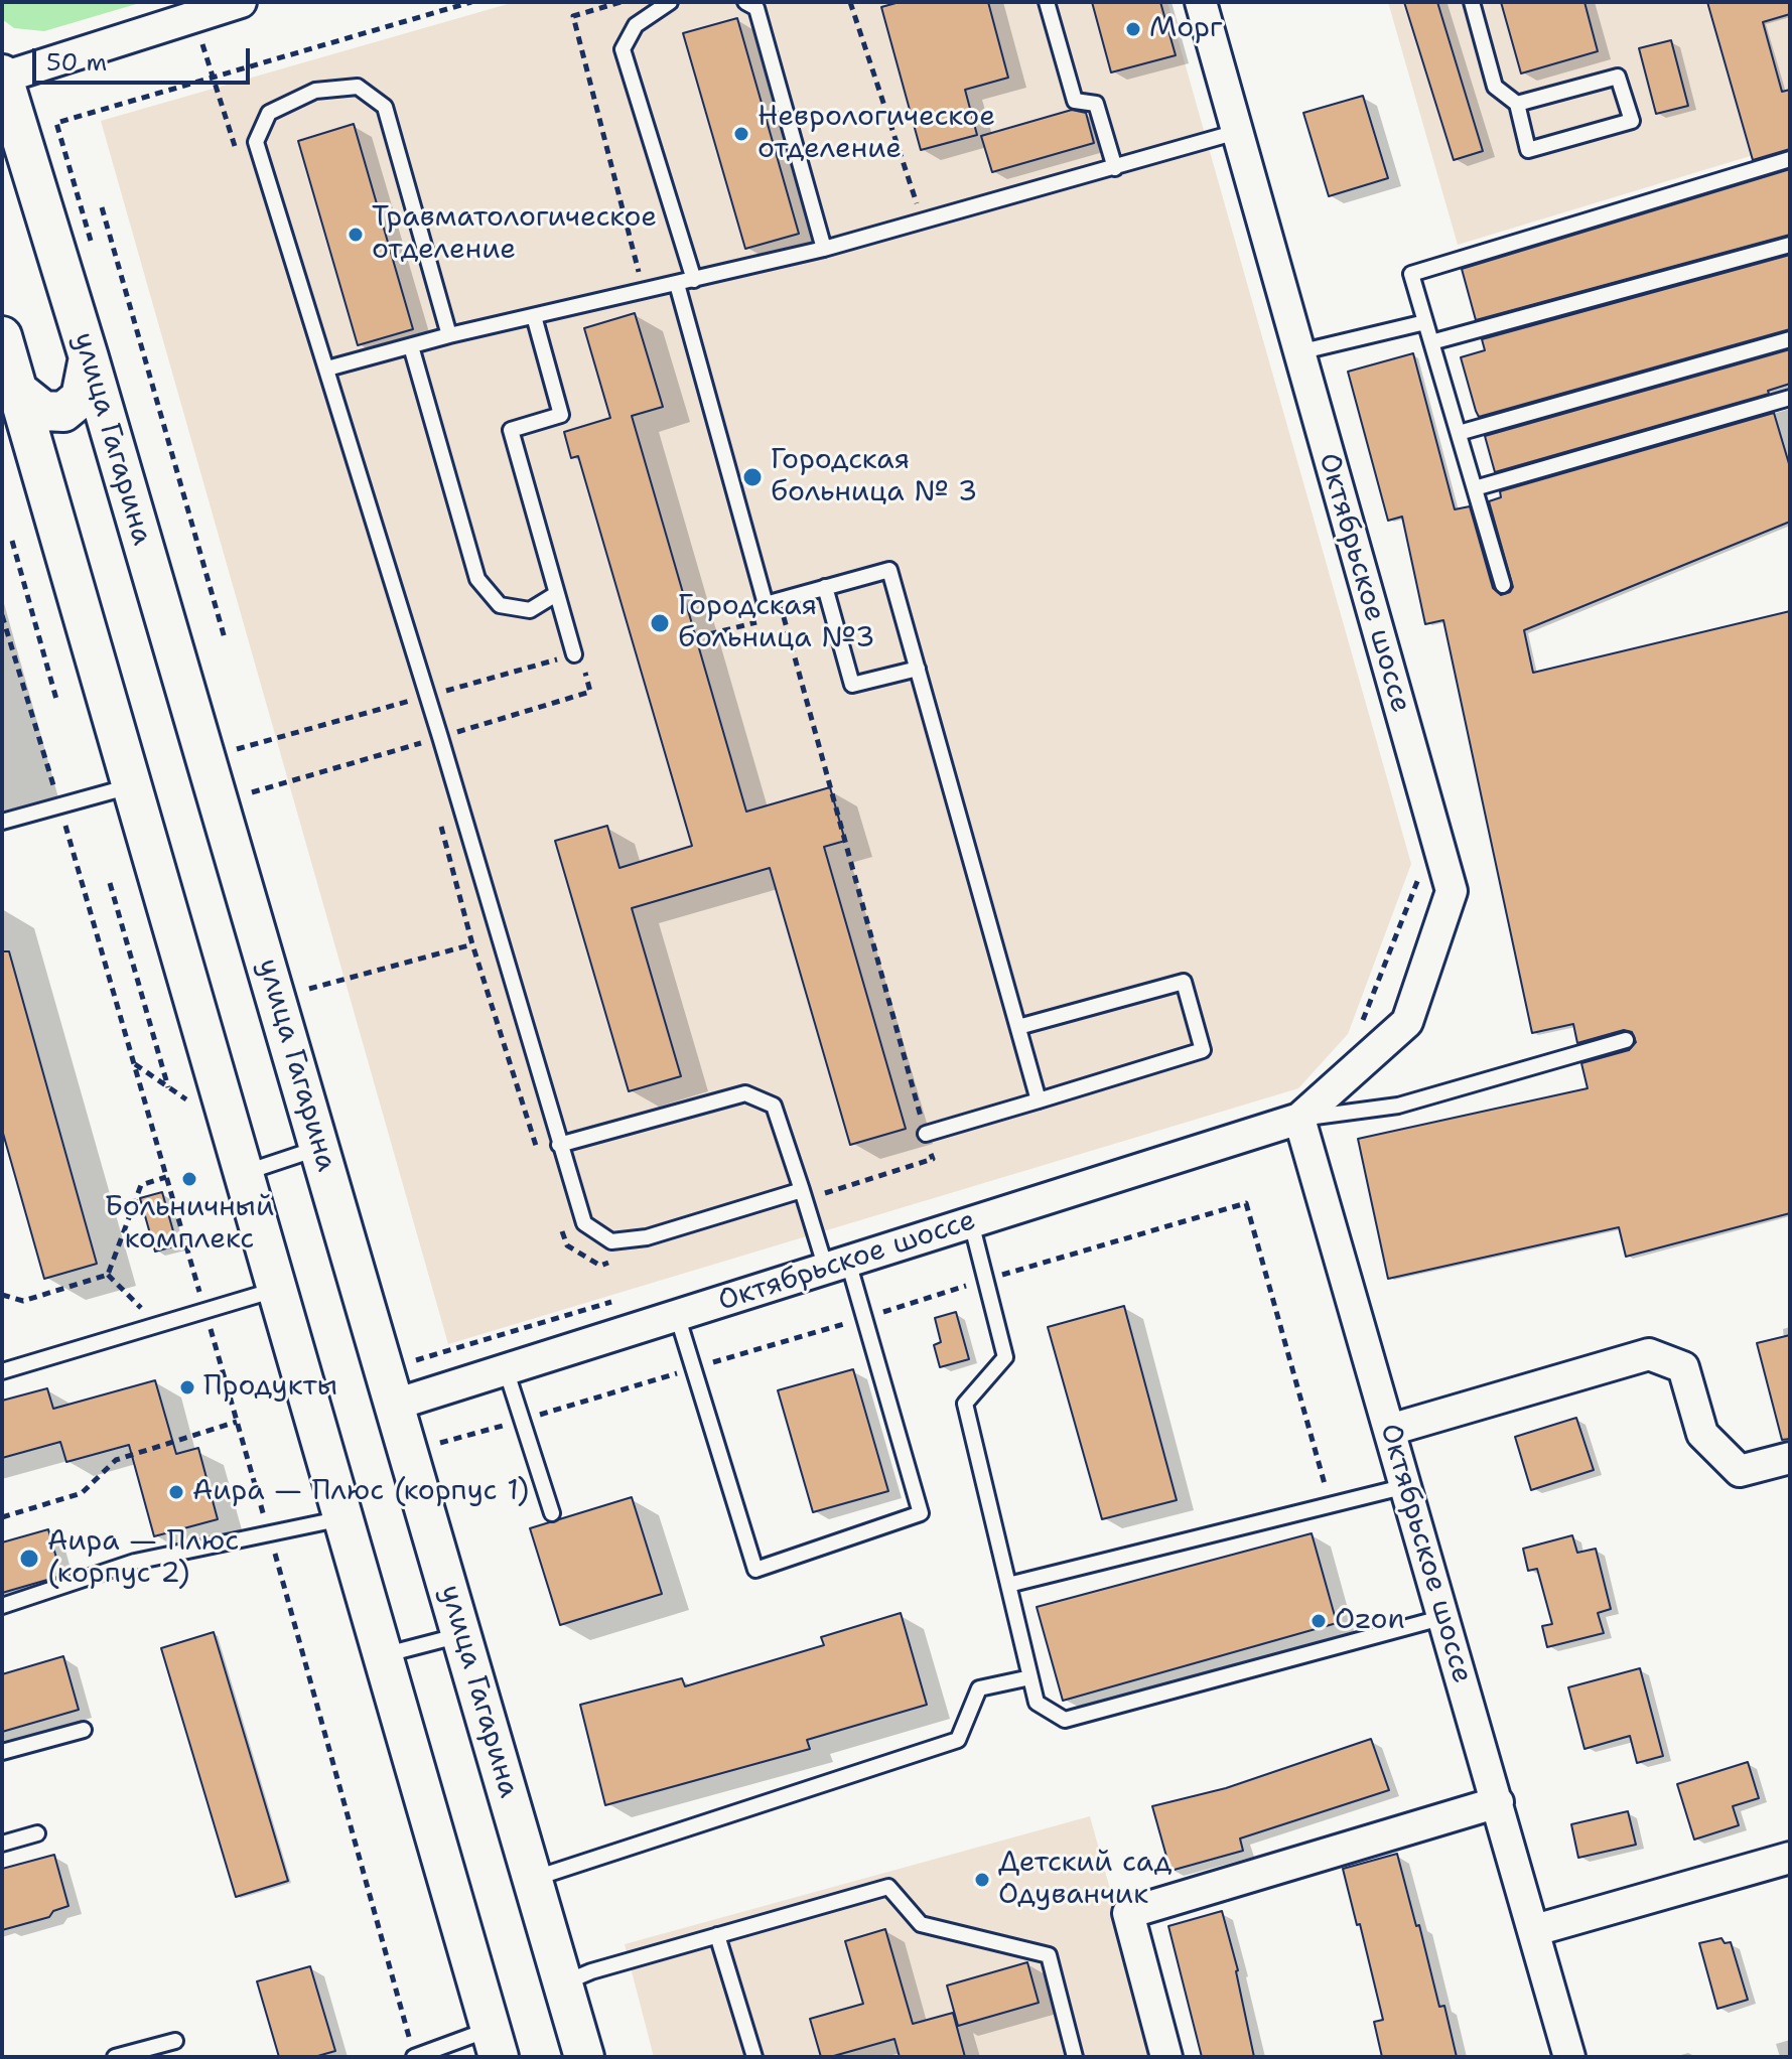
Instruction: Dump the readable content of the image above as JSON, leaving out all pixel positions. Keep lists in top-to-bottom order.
{
  "streets": {
    "street": ["улица Гагарина", "Октябрьское шоссе"]
  },
  "crossings": [
    ["улица Гагарина", "Октябрьское шоссе"]
  ],
  "places": [
    "Морг",
    "Неврологическое отделение",
    "Травматологическое отделение",
    "Городская больница № 3",
    "Городская больница №3",
    "Больничный комплекс",
    "Продукты",
    "Аира — Плюс (корпус 1)",
    "Аира — Плюс (корпус 2)",
    "Ozon",
    "Детский сад Одуванчик"
  ],
  "scale_bar": "50 m"
}
